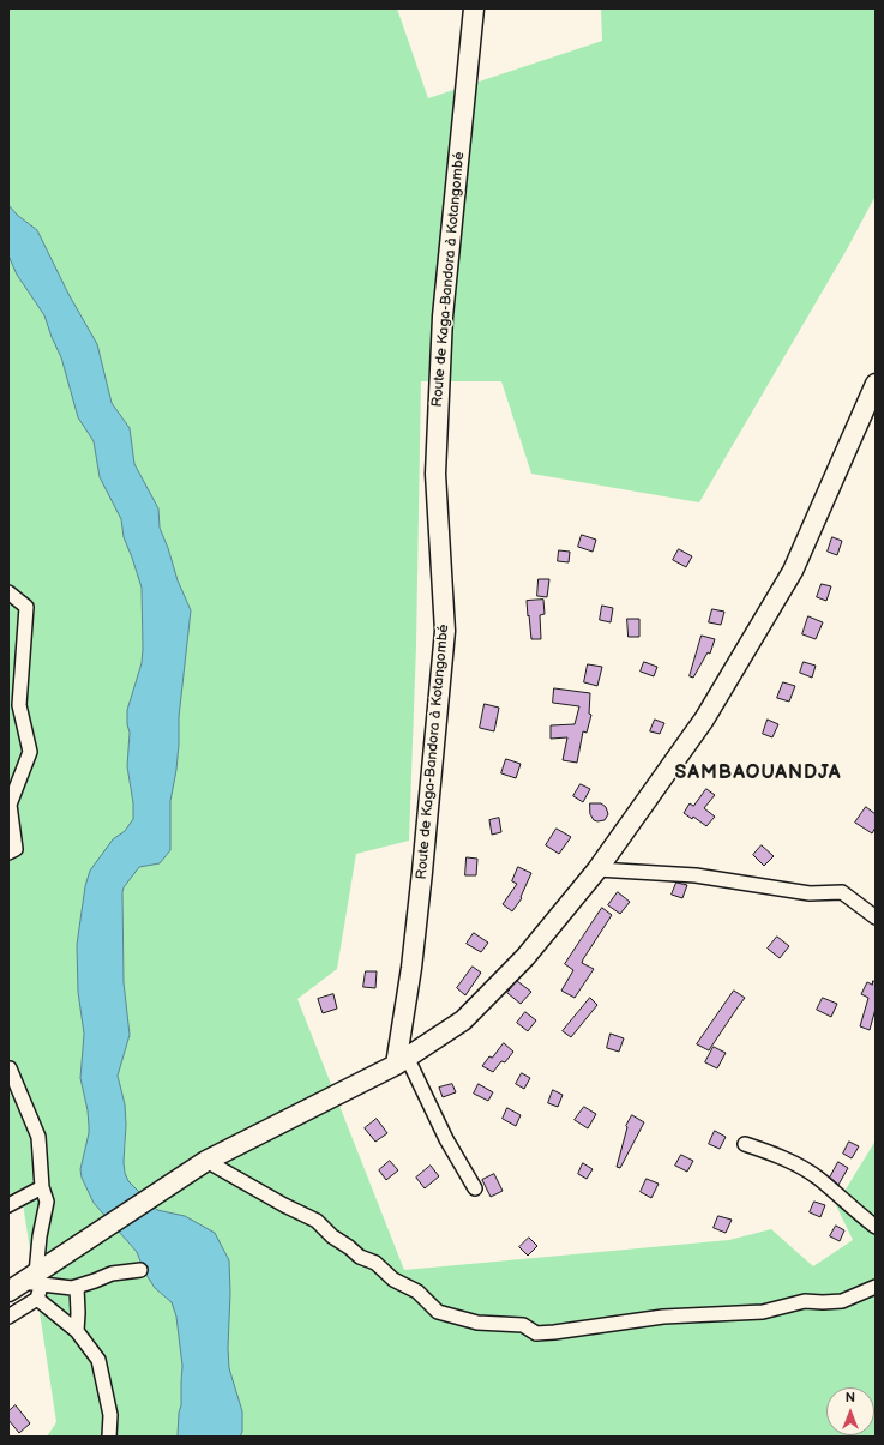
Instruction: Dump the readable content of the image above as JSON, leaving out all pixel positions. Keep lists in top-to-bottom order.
{
  "streets": {
    "main road": ["Route de Kaga-Bandora à Kotangombé"]
  },
  "districts": ["SAMBAOUANDJA"],
  "north": "top"
}
